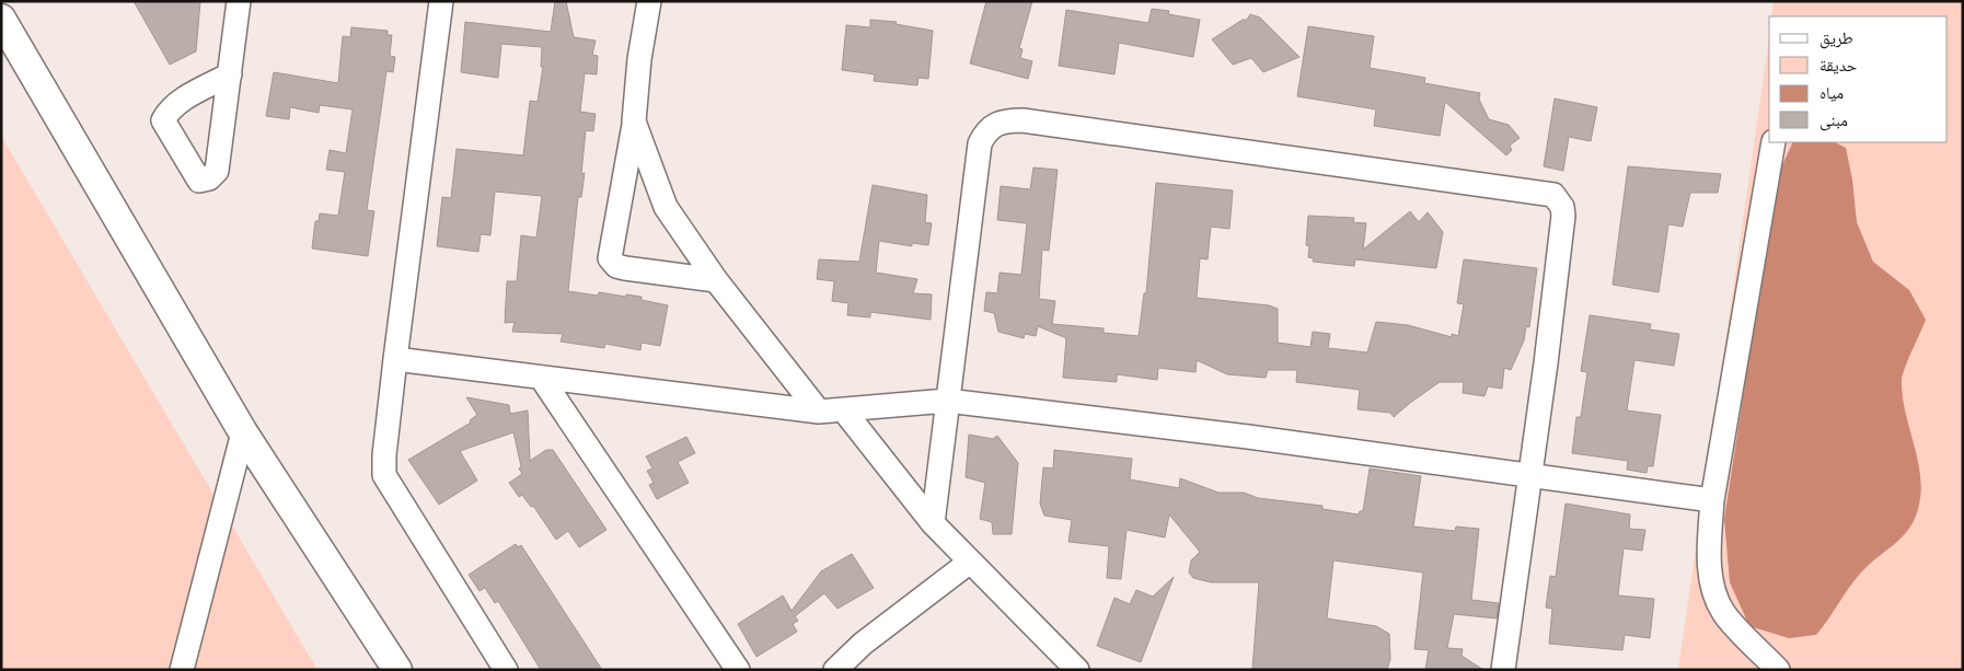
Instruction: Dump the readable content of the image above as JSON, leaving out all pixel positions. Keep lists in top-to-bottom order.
{
  "legend": [
    "طريق",
    "حديقة",
    "مياه",
    "مبنى"
  ]
}
